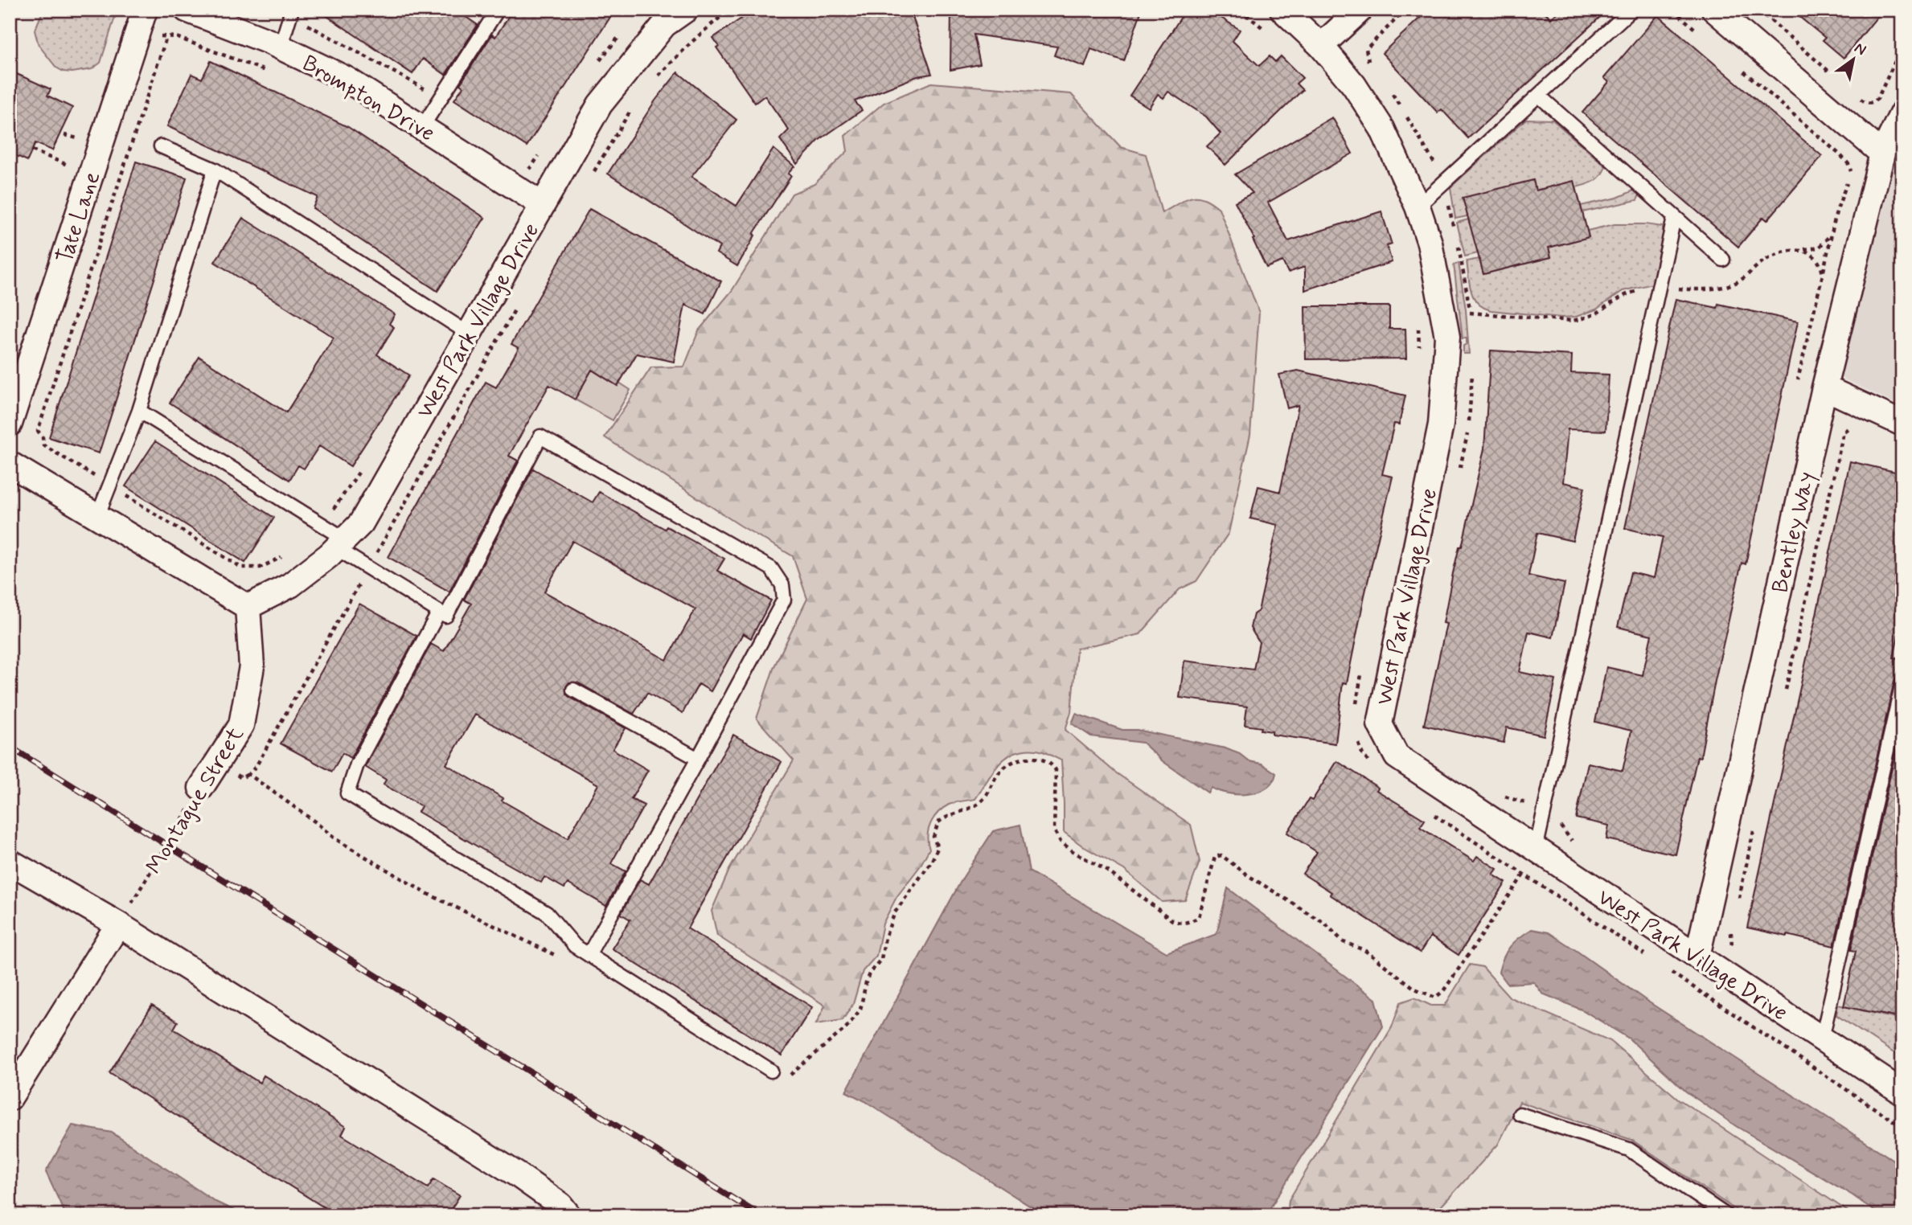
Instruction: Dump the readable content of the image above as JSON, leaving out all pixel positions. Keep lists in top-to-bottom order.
{
  "streets": {
    "street": [
      "Brompton Drive",
      "Tate Lane",
      "West Park Village Drive",
      "Bentley Way",
      "Montague Street"
    ]
  },
  "crossings": [
    ["Brompton Drive", "West Park Village Drive"],
    ["West Park Village Drive", "Bentley Way"],
    ["West Park Village Drive", "Montague Street"]
  ],
  "north": "top right"
}
